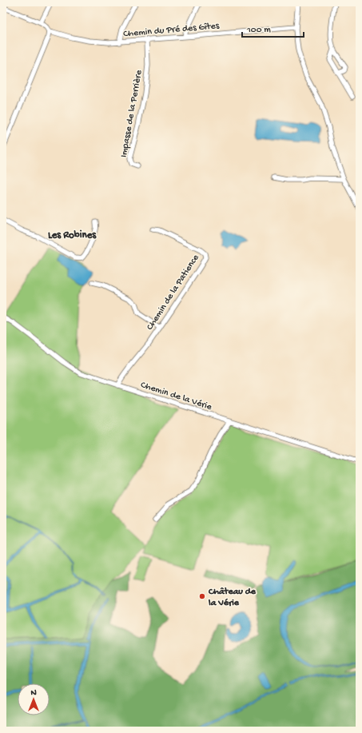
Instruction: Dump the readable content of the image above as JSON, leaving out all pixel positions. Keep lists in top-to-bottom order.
{
  "streets": {
    "street": [
      "Chemin du Pré des Gîtes",
      "Impasse de la Perrière",
      "Chemin de la Patience",
      "Chemin de la Vérie"
    ]
  },
  "crossings": [
    ["Chemin du Pré des Gîtes", "Impasse de la Perrière"],
    ["Chemin de la Patience", "Chemin de la Vérie"]
  ],
  "districts": ["Les Robines"],
  "places": ["Château de la Vérie"],
  "scale_bar": "100 m",
  "north": "top"
}
